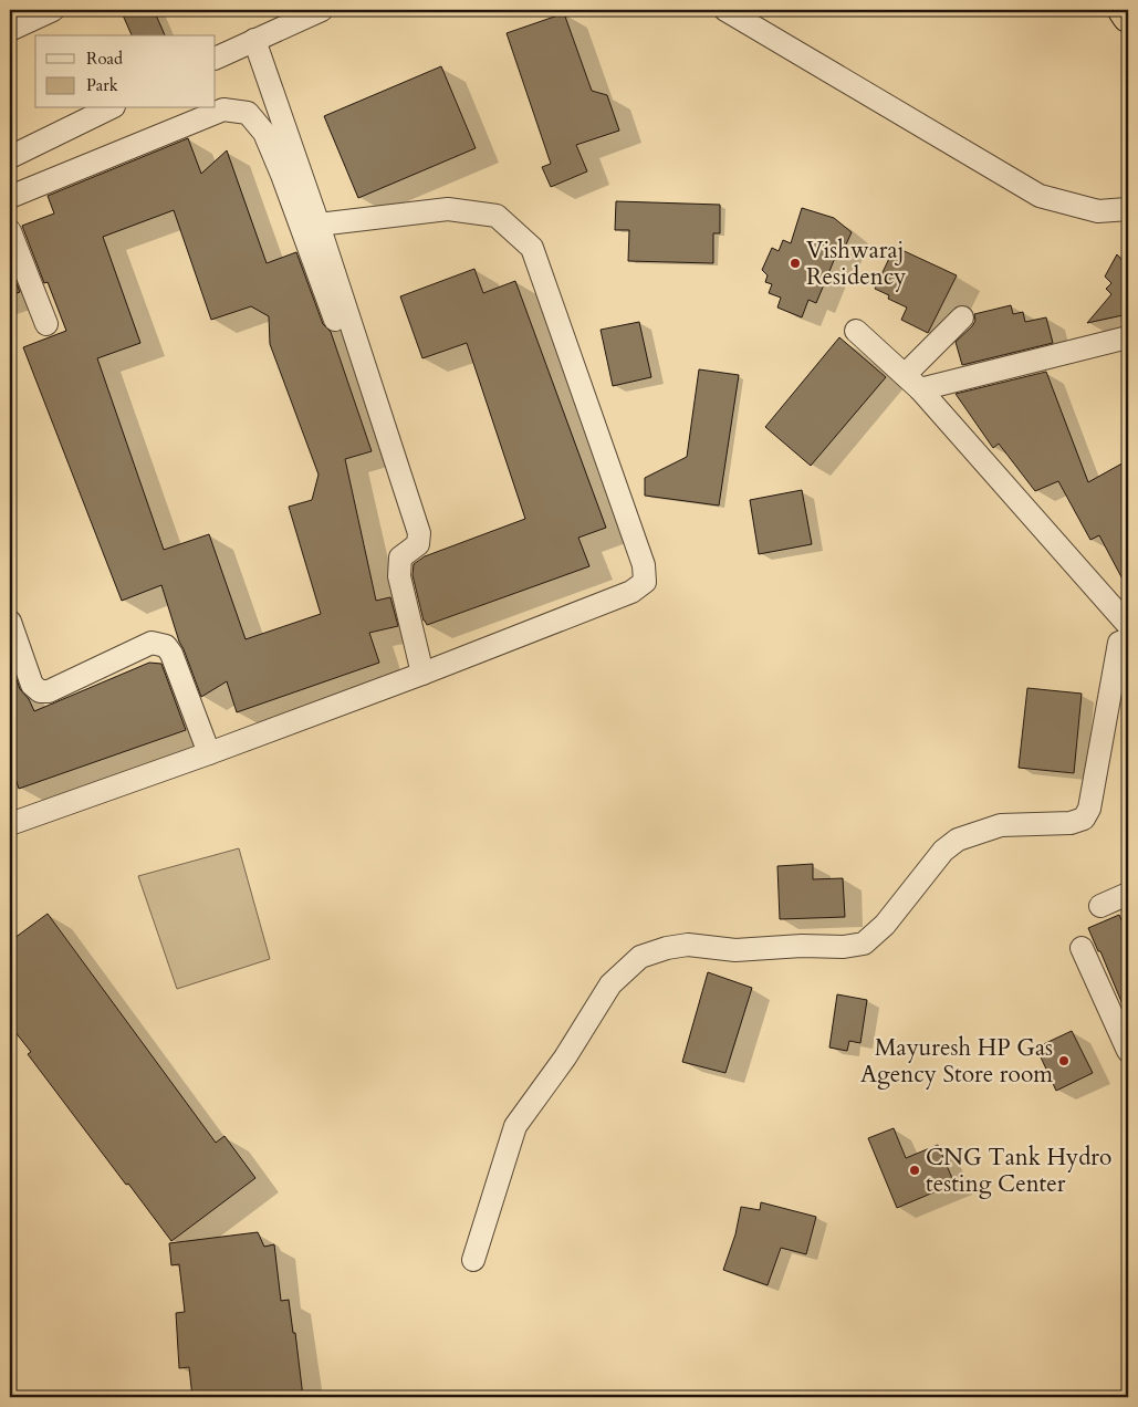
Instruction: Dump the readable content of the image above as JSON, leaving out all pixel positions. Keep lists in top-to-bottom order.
{
  "places": ["Vishwaraj Residency", "Mayuresh HP Gas Agency Store room", "CNG Tank Hydro testing Center"],
  "legend": ["Road", "Park"]
}
